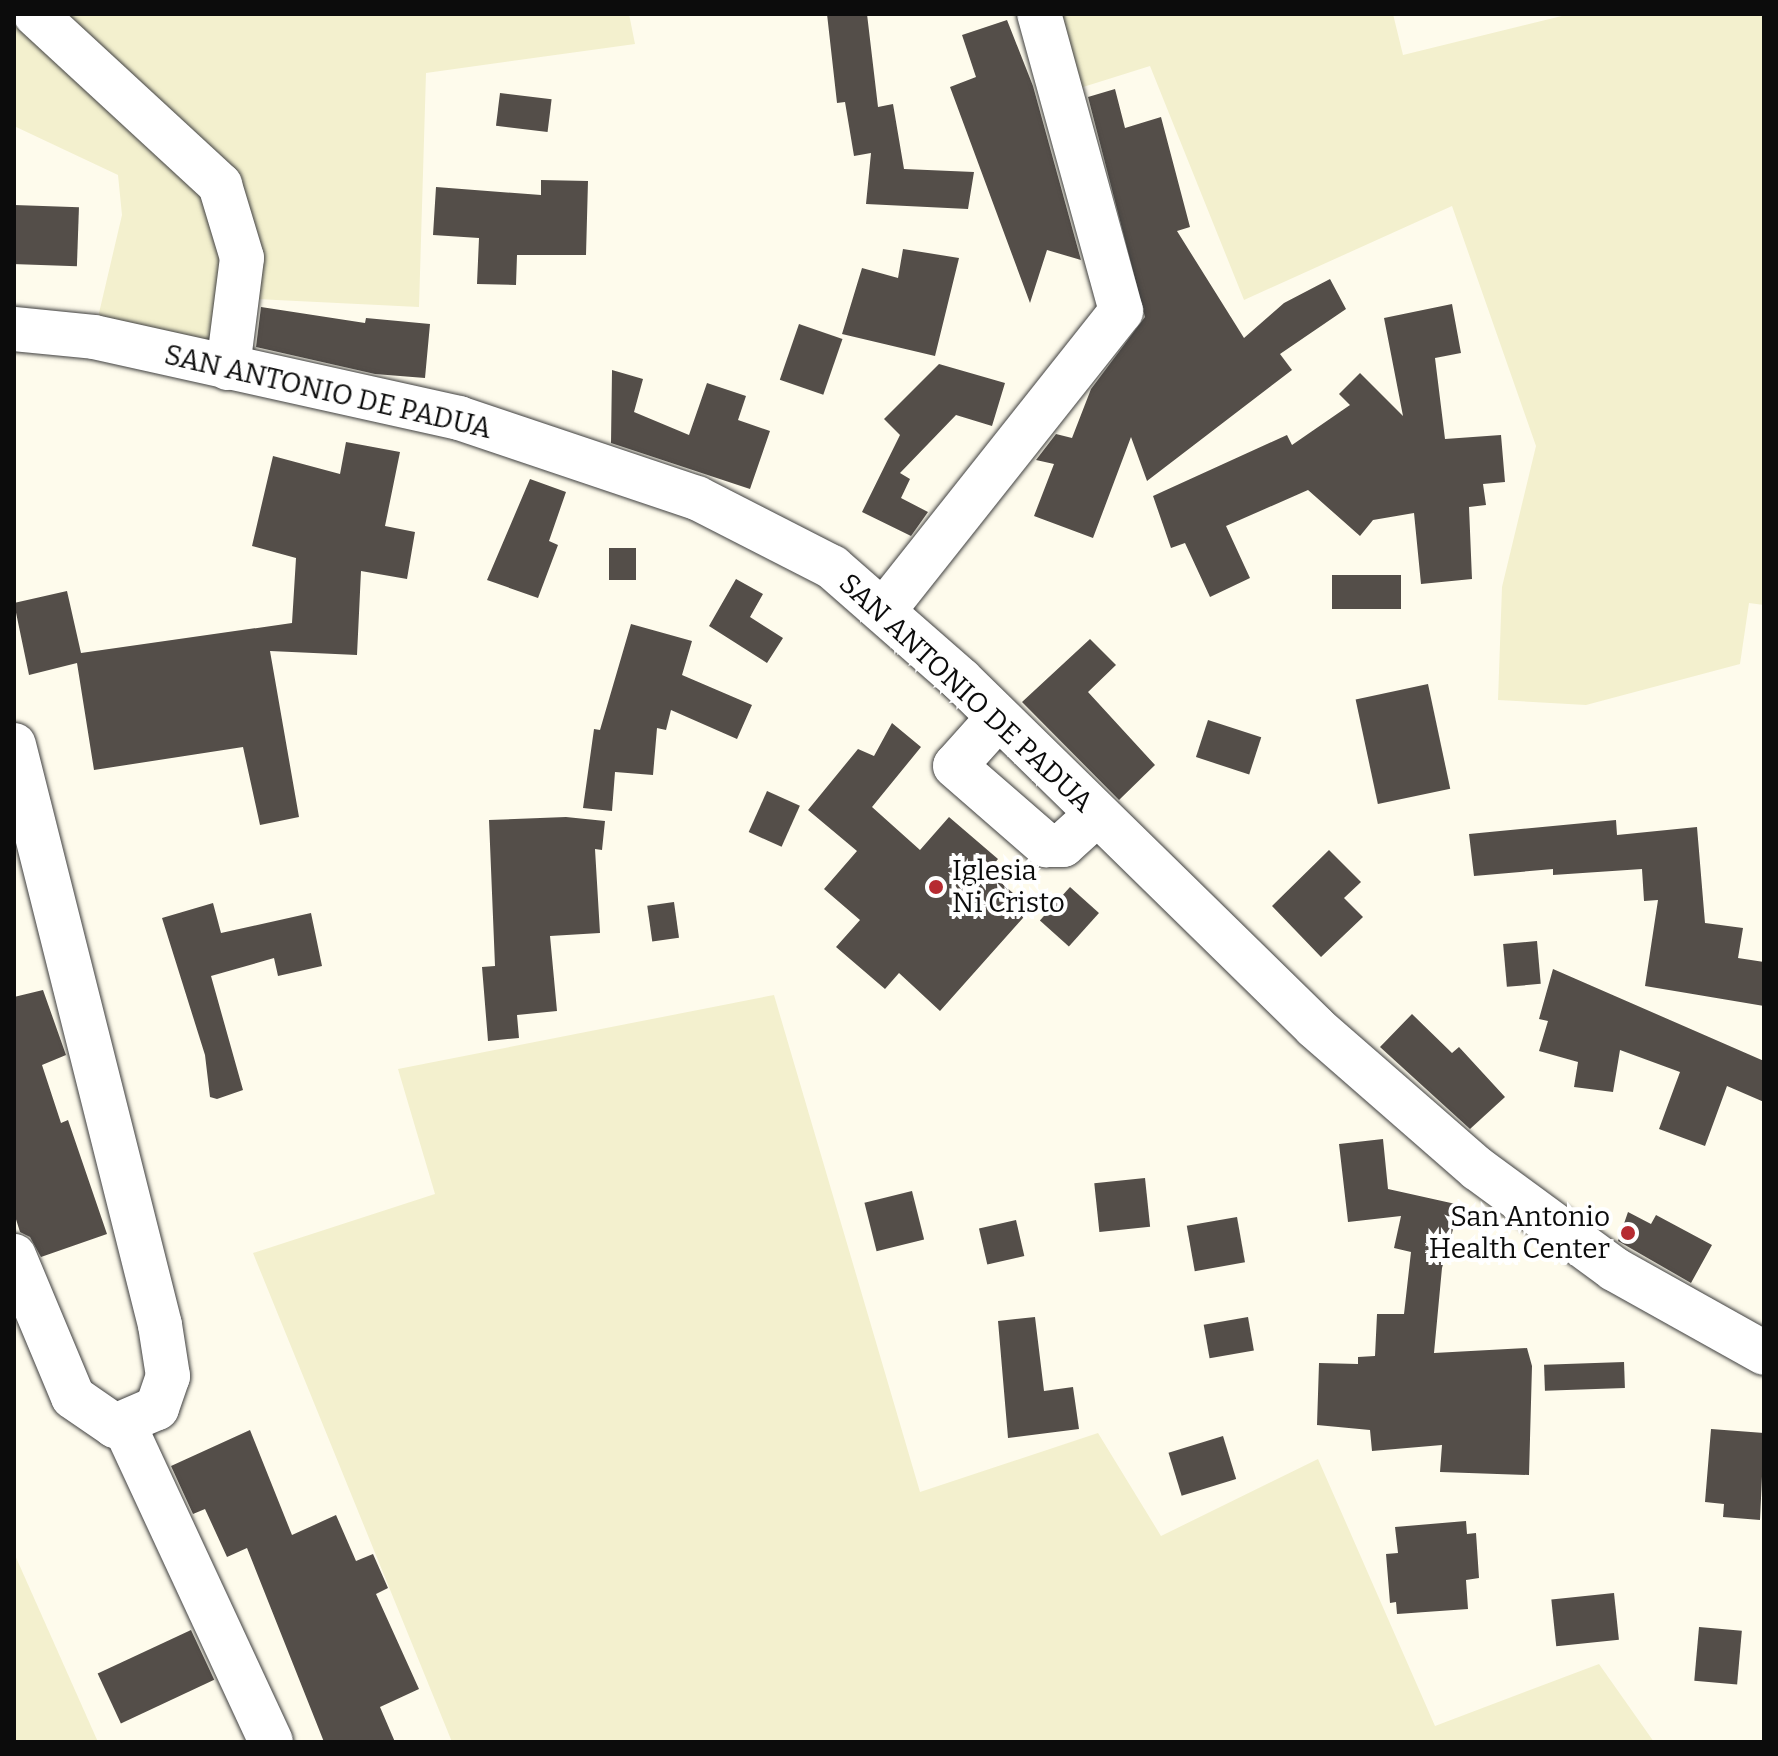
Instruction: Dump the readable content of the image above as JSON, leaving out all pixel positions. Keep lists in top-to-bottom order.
{
  "streets": {
    "street": ["SAN ANTONIO DE PADUA"]
  },
  "places": ["Iglesia Ni Cristo", "San Antonio Health Center"]
}
